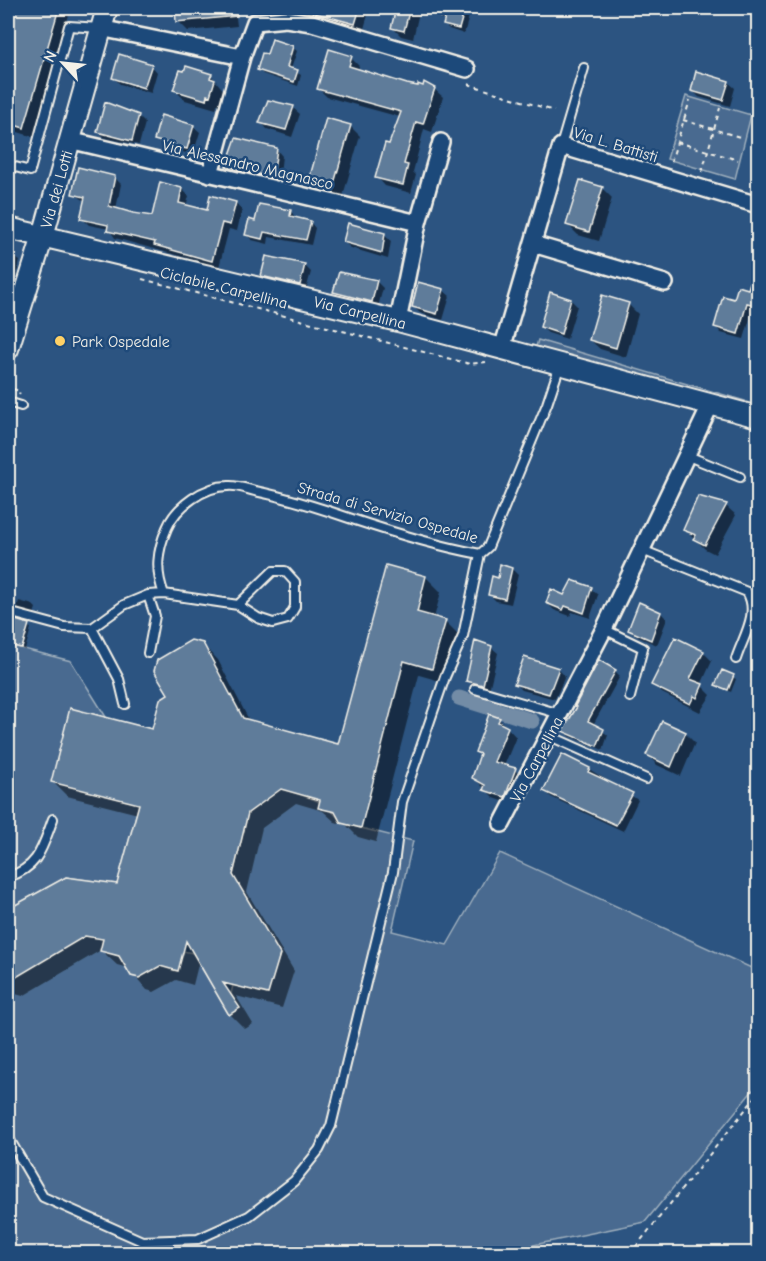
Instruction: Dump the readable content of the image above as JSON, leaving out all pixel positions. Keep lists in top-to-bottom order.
{
  "streets": {
    "street": [
      "Via L. Battisti",
      "Via Alessandro Magnasco",
      "Via dei Lotti",
      "Via Carpellina"
    ],
    "lane": ["Strada di Servizio Ospedale"],
    "path": ["Ciclabile Carpellina"]
  },
  "crossings": [
    ["Via L. Battisti", "Ciclabile Carpellina"],
    ["Via L. Battisti", "Via Carpellina"],
    ["Via Alessandro Magnasco", "Via dei Lotti"],
    ["Via dei Lotti", "Via Carpellina"],
    ["Ciclabile Carpellina", "Via Carpellina"],
    ["Via Carpellina", "Strada di Servizio Ospedale"]
  ],
  "places": ["Park Ospedale"],
  "north": "top left"
}
